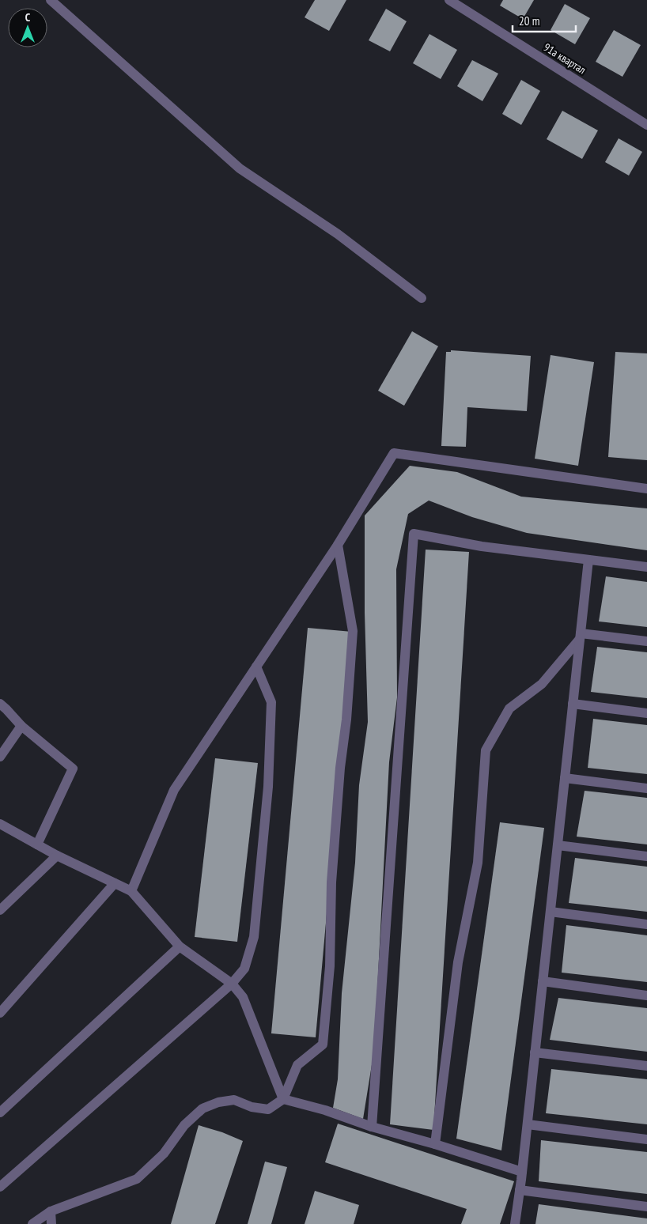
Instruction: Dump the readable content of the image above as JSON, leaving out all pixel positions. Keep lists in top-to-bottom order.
{
  "streets": {
    "street": ["91а квартал"]
  },
  "scale_bar": "20 m",
  "north": "top"
}
